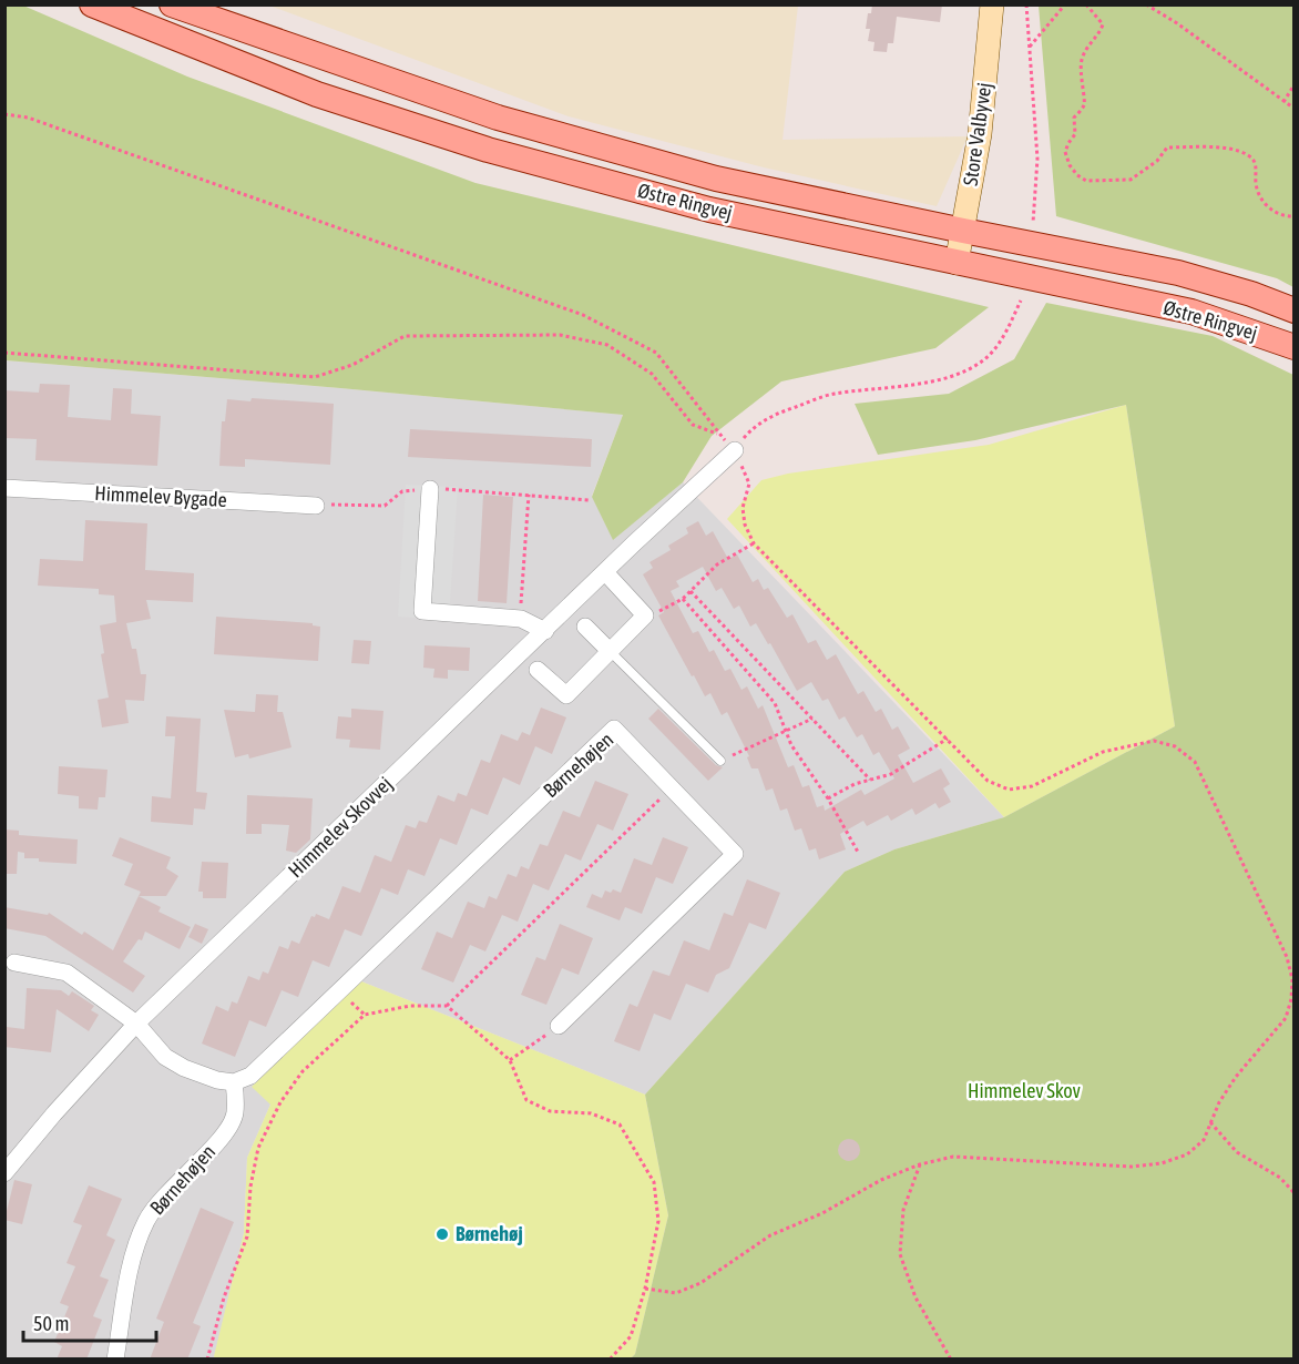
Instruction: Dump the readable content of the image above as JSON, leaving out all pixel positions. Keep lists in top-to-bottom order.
{
  "streets": {
    "main road": ["Østre Ringvej"],
    "street": [
      "Store Valbyvej",
      "Himmelev Bygade",
      "Børnehøjen",
      "Himmelev Skovvej"
    ]
  },
  "crossings": [
    ["Store Valbyvej", "Østre Ringvej"]
  ],
  "parks": ["Himmelev Skov"],
  "places": ["Børnehøj"],
  "scale_bar": "50 m"
}
